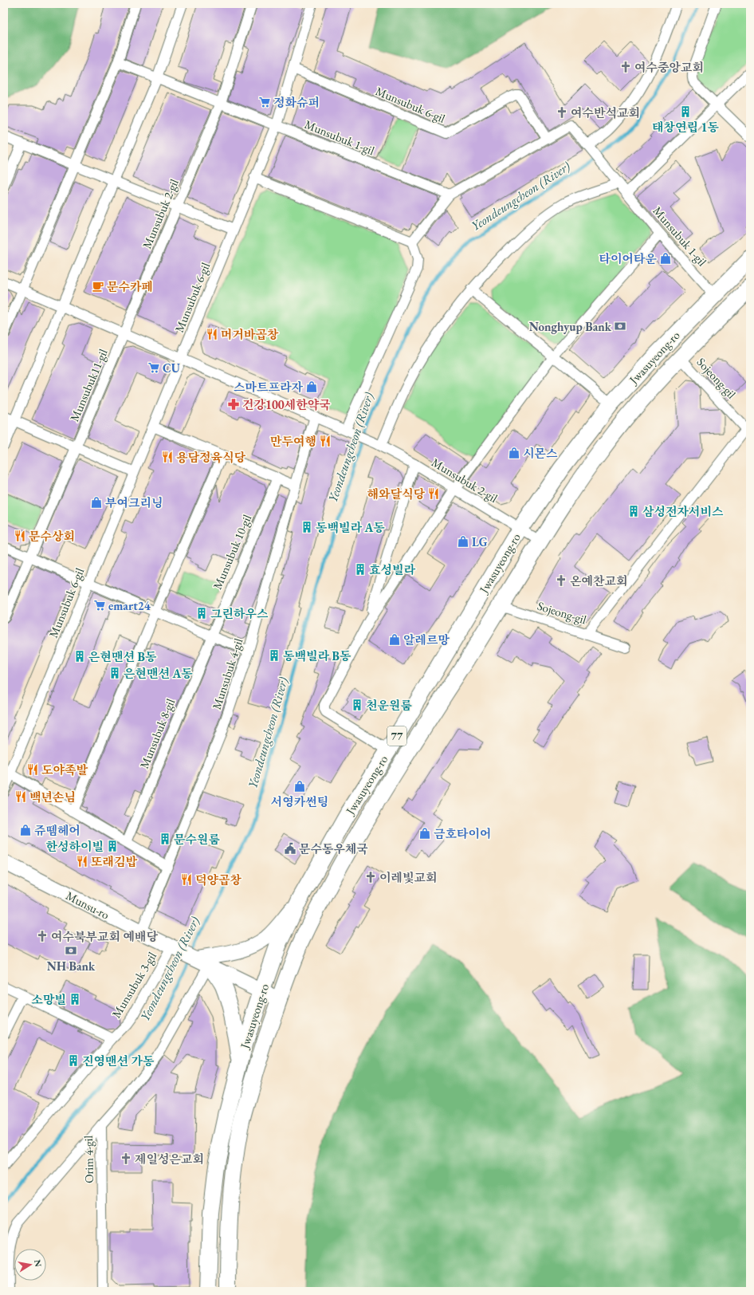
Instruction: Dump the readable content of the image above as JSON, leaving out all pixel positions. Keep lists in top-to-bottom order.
{
  "streets": {
    "main road": ["Jwasuyeong-ro", "77"],
    "street": [
      "Munsubuk 6-gil",
      "Munsubuk 1-gil",
      "Munsubuk 2-gil",
      "Sojeong-gil",
      "Munsubuk11-gil",
      "Munsubuk 10-gil",
      "Munsubuk 4-gil",
      "Munsubuk 8-gil",
      "Munsu-ro",
      "Munsubuk 3-gil",
      "Orim 4-gil"
    ]
  },
  "crossings": [
    ["Munsubuk 6-gil", "Munsubuk 1-gil"],
    ["Munsubuk 1-gil", "Munsubuk 2-gil"],
    ["Munsubuk 1-gil", "Jwasuyeong-ro"],
    ["Munsubuk 2-gil", "Jwasuyeong-ro"],
    ["Munsubuk 2-gil", "Munsubuk11-gil"],
    ["Jwasuyeong-ro", "Sojeong-gil"],
    ["Munsubuk 10-gil", "Munsubuk 8-gil"],
    ["Munsubuk 4-gil", "Munsu-ro"],
    ["Munsu-ro", "Munsubuk 3-gil"],
    ["Munsu-ro", "Orim 4-gil"]
  ],
  "water": ["Yeondeungcheon (River)"],
  "places": {
    "church": [
      "여수중앙교회",
      "여수반석교회",
      "온예찬교회",
      "이레빛교회",
      "여수북부교회 예배당",
      "제일성은교회"
    ],
    "supermarket": ["정화슈퍼", "CU", "emart24"],
    "building": [
      "태창연립 1동",
      "삼성전자서비스",
      "동백빌라 A동",
      "효성빌라",
      "그린하우스",
      "동백빌라 B동",
      "은현맨션 B동",
      "은현맨션 A동",
      "천운원룸",
      "문수원룸",
      "한성하이빌",
      "소망빌",
      "진영맨션 가동"
    ],
    "shop": [
      "타이어타운",
      "스마트프라자",
      "시몬스",
      "부여크리닝",
      "LG",
      "알레르망",
      "서영카썬팅",
      "쥬뗌헤어",
      "금호타이어"
    ],
    "cafe": ["문수카페"],
    "bank": ["Nonghyup Bank", "NH Bank"],
    "restaurant": [
      "머거바곱창",
      "만두여행",
      "용담정육식당",
      "해와달식당",
      "문수상회",
      "도야족발",
      "백년손님",
      "또래김밥",
      "덕양곱창"
    ],
    "pharmacy": ["건강100세한약국"],
    "public building": ["문수동우체국"]
  },
  "north": "right"
}
